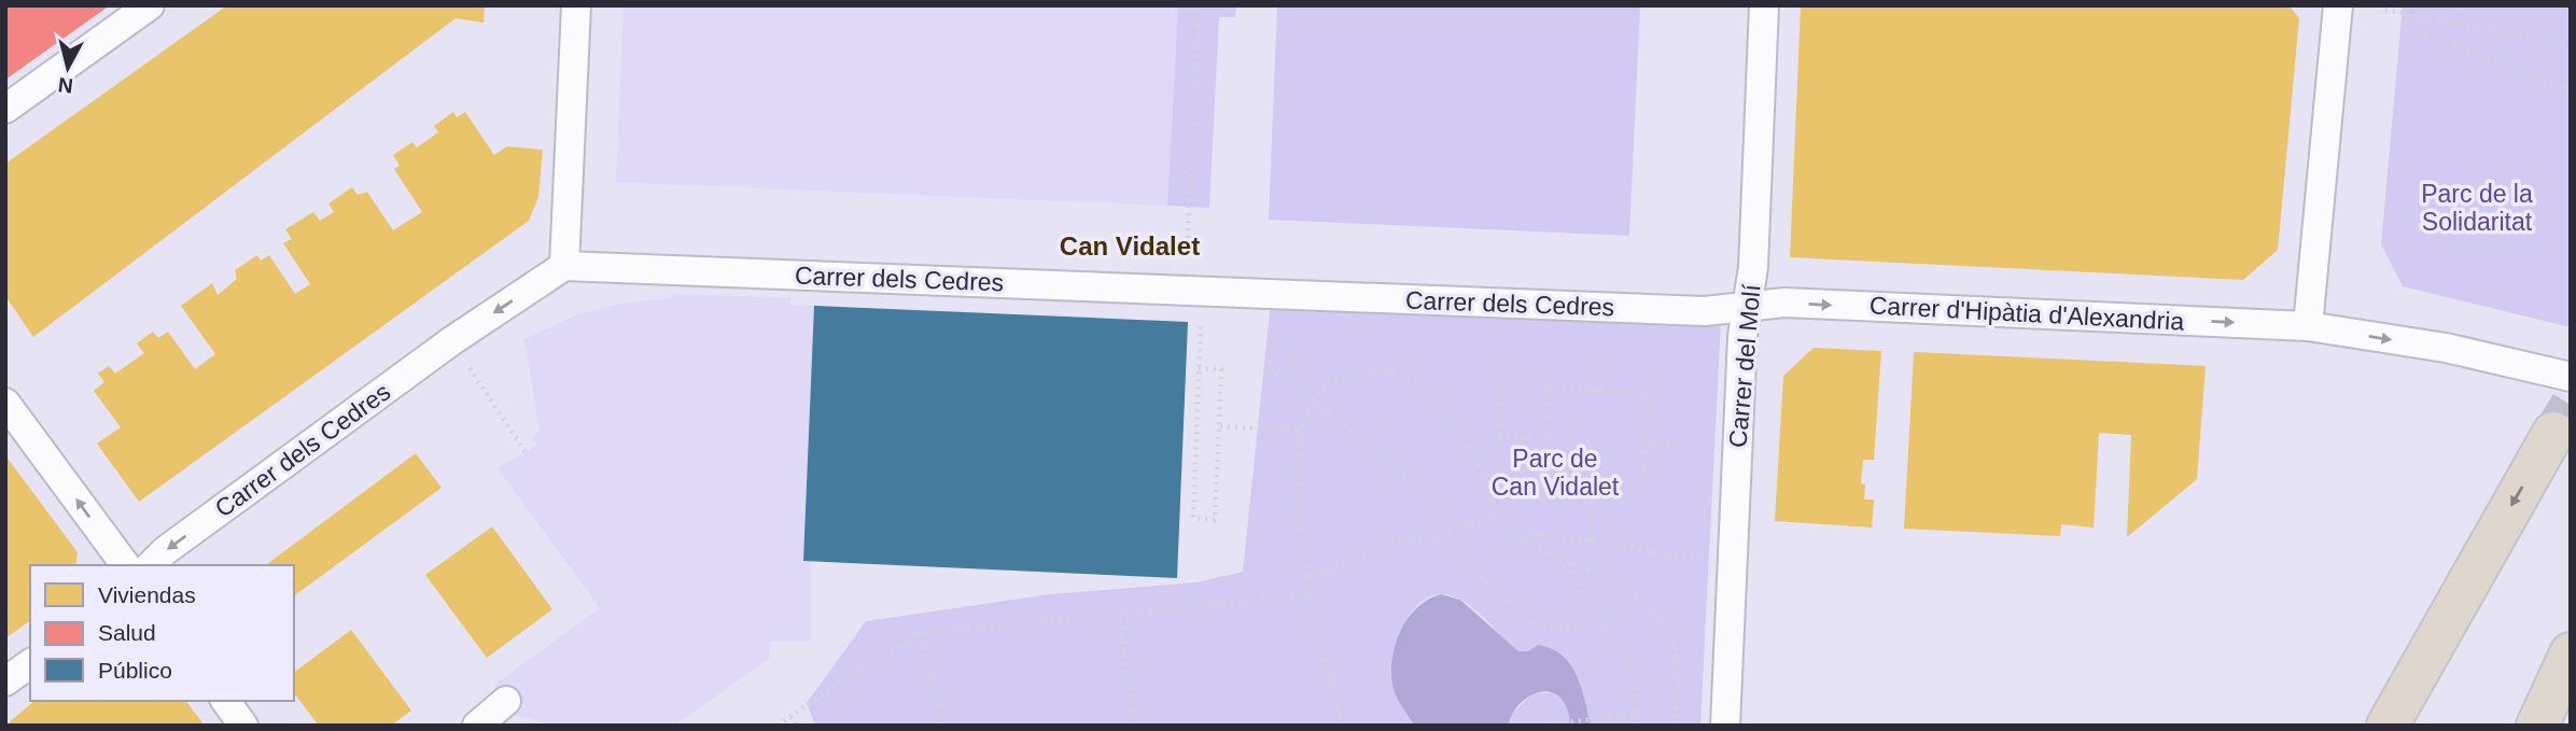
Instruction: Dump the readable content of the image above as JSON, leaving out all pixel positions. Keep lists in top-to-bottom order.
{
  "streets": {
    "street": ["Carrer dels Cedres", "Carrer d'Hipàtia d'Alexandria", "Carrer del Molí"]
  },
  "crossings": [
    ["Carrer dels Cedres", "Carrer d'Hipàtia d'Alexandria"],
    ["Carrer dels Cedres", "Carrer del Molí"],
    ["Carrer d'Hipàtia d'Alexandria", "Carrer del Molí"]
  ],
  "one_way": ["Carrer d'Hipàtia d'Alexandria"],
  "districts": ["Can Vidalet"],
  "parks": ["Parc de la Solidaritat", "Parc de Can Vidalet"],
  "legend": ["Viviendas", "Salud", "Público"],
  "north": "bottom"
}
